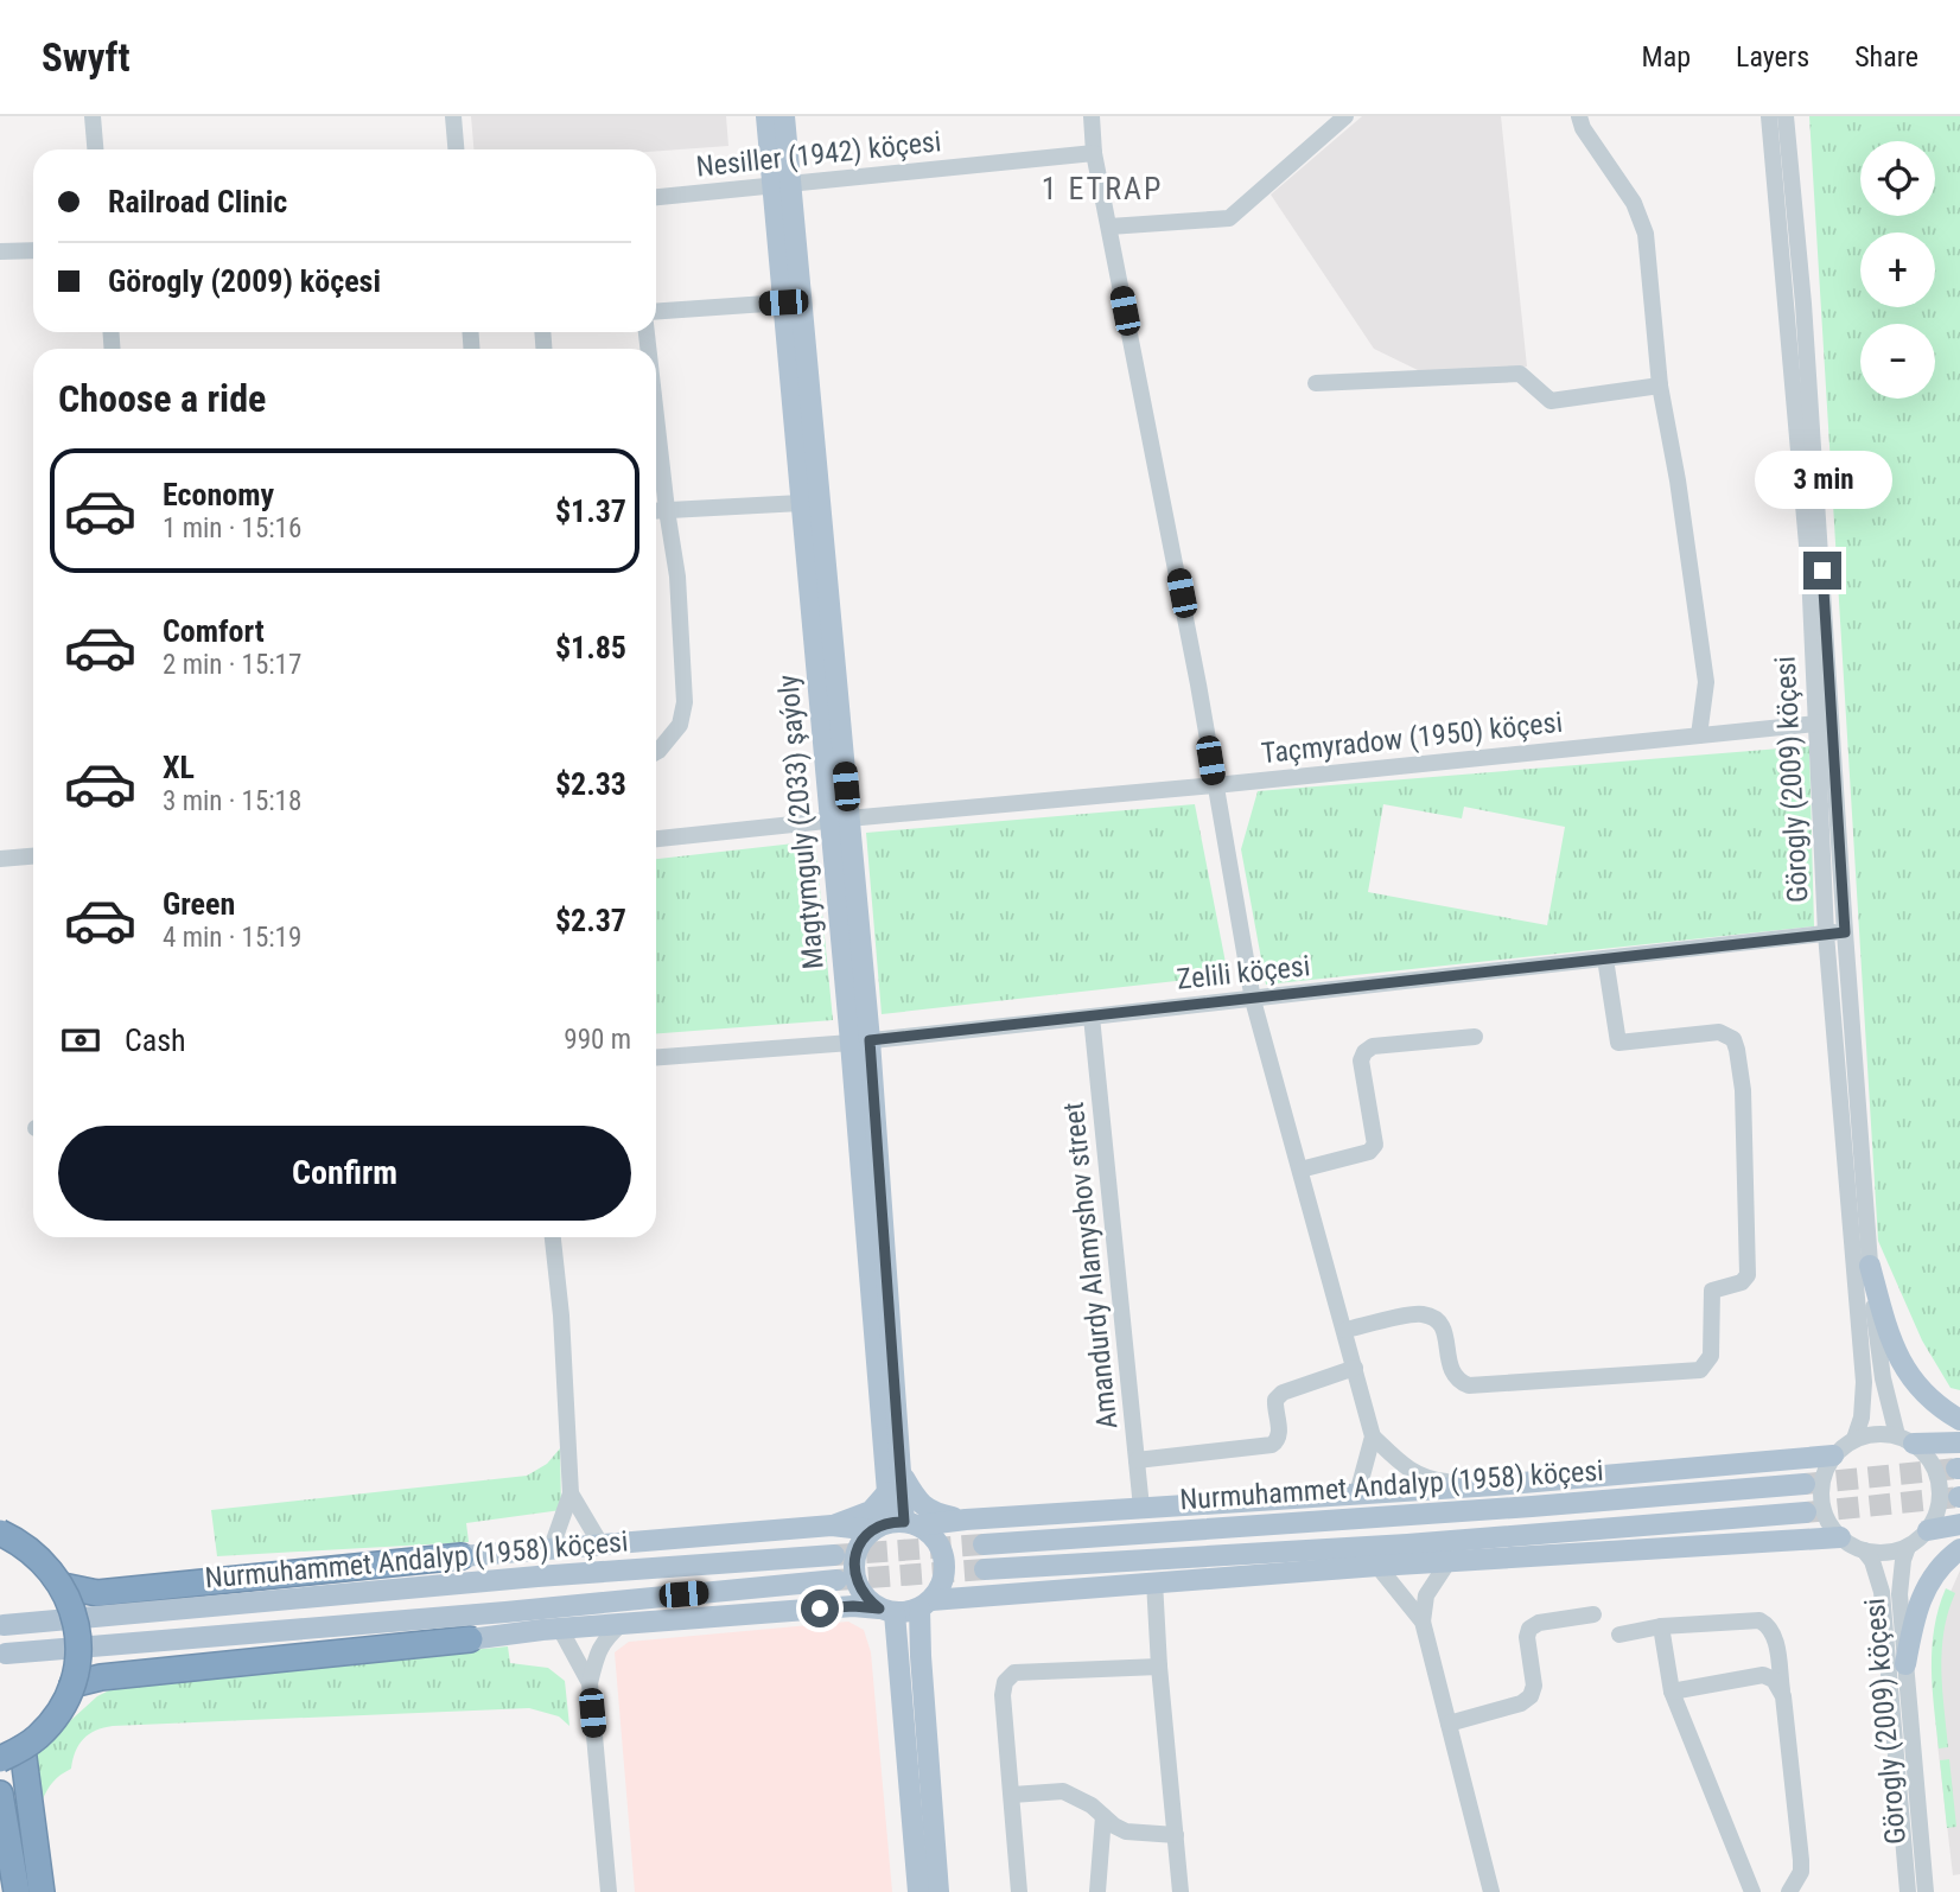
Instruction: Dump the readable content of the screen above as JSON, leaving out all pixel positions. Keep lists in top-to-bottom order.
{
  "streets": {
    "main road": ["Magtymguly (2033) şaýoly", "Nurmuhammet Andalyp (1958) köçesi"],
    "street": [
      "Nesiller (1942) köçesi",
      "Taçmyradow (1950) köçesi",
      "Görogly (2009) köçesi",
      "Zelili köçesi",
      "Amandurdy Alamyshov street"
    ]
  },
  "crossings": [
    ["Nesiller (1942) köçesi", "Magtymguly (2033) şaýoly"],
    ["Taçmyradow (1950) köçesi", "Görogly (2009) köçesi"],
    ["Taçmyradow (1950) köçesi", "Magtymguly (2033) şaýoly"],
    ["Görogly (2009) köçesi", "Zelili köçesi"],
    ["Magtymguly (2033) şaýoly", "Zelili köçesi"],
    ["Zelili köçesi", "Amandurdy Alamyshov street"]
  ],
  "districts": ["1 ETRAP"],
  "page": {
    "header": "Swyft",
    "nav": ["Map", "Layers", "Share"],
    "map_buttons": ["+", "−"],
    "banner": ["Railroad Clinic", "Görogly (2009) köçesi"],
    "heading": "Choose a ride",
    "list": [
      {
        "name": "Economy",
        "note": "1 min · 15:16",
        "value": "$1.37"
      },
      {
        "name": "Comfort",
        "note": "2 min · 15:17",
        "value": "$1.85"
      },
      {
        "name": "XL",
        "note": "3 min · 15:18",
        "value": "$2.33"
      },
      {
        "name": "Green",
        "note": "4 min · 15:19",
        "value": "$2.37"
      }
    ],
    "bubble": "3 min",
    "pay": ["Cash", "990 m"],
    "buttons": "Confirm"
  }
}
